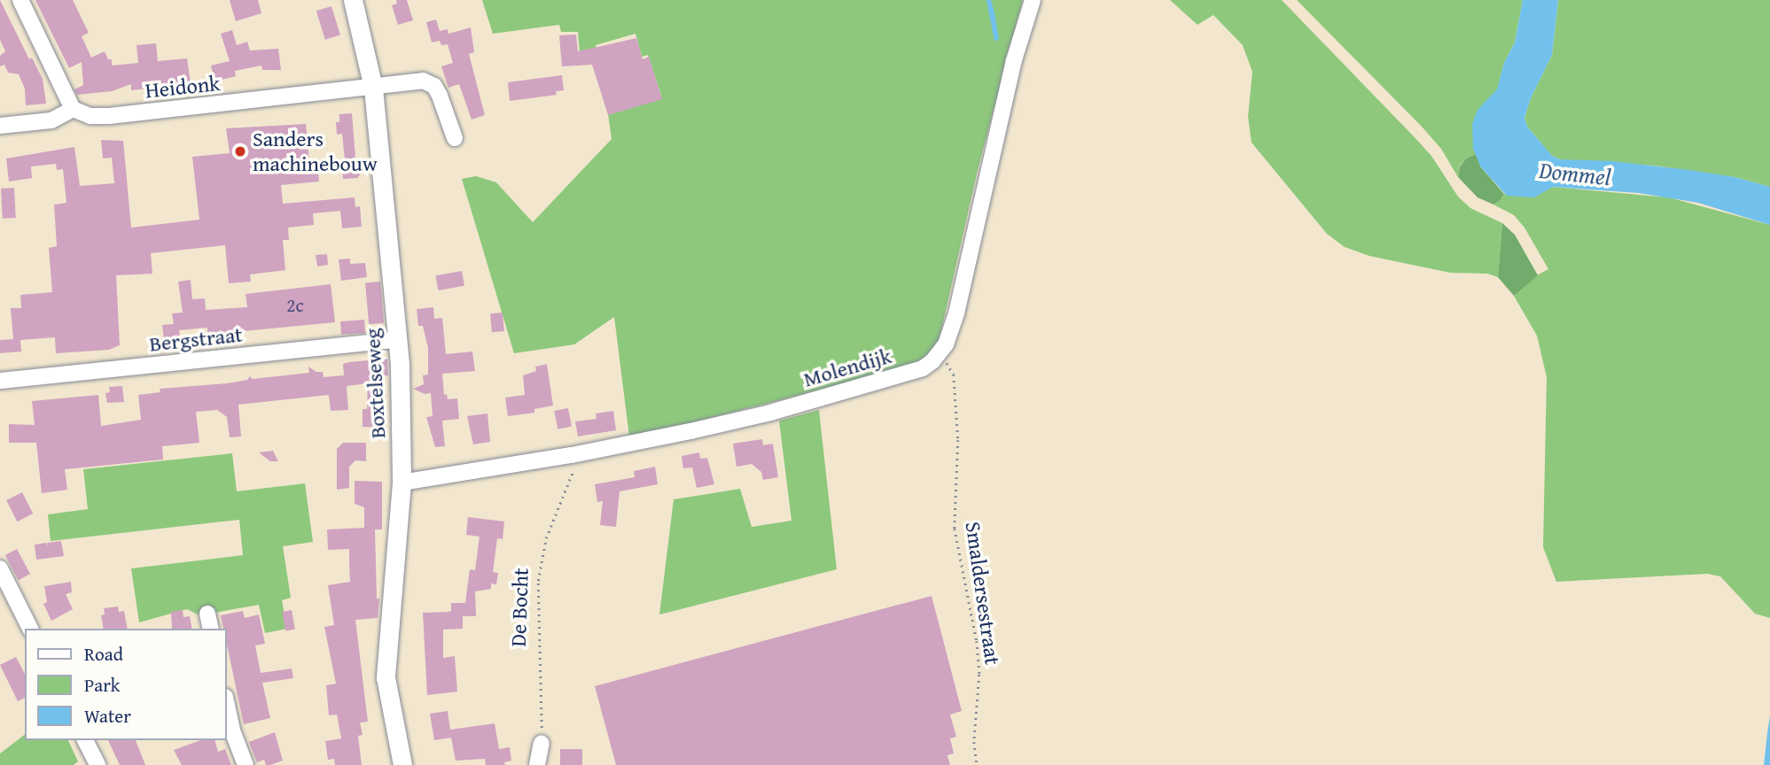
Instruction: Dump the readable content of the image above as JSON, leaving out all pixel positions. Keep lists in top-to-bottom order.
{
  "streets": {
    "street": [
      "Heidonk",
      "Bergstraat",
      "Molendijk",
      "Boxtelseweg"
    ],
    "path": ["Smaldersestraat", "De Bocht"]
  },
  "crossings": [
    ["Heidonk", "Boxtelseweg"],
    ["Bergstraat", "Boxtelseweg"],
    ["Molendijk", "Boxtelseweg"],
    ["Molendijk", "Smaldersestraat"],
    ["Molendijk", "De Bocht"]
  ],
  "water": ["Dommel"],
  "places": ["Sanders machinebouw"],
  "house_numbers": ["2c"],
  "legend": ["Road", "Park", "Water"]
}
